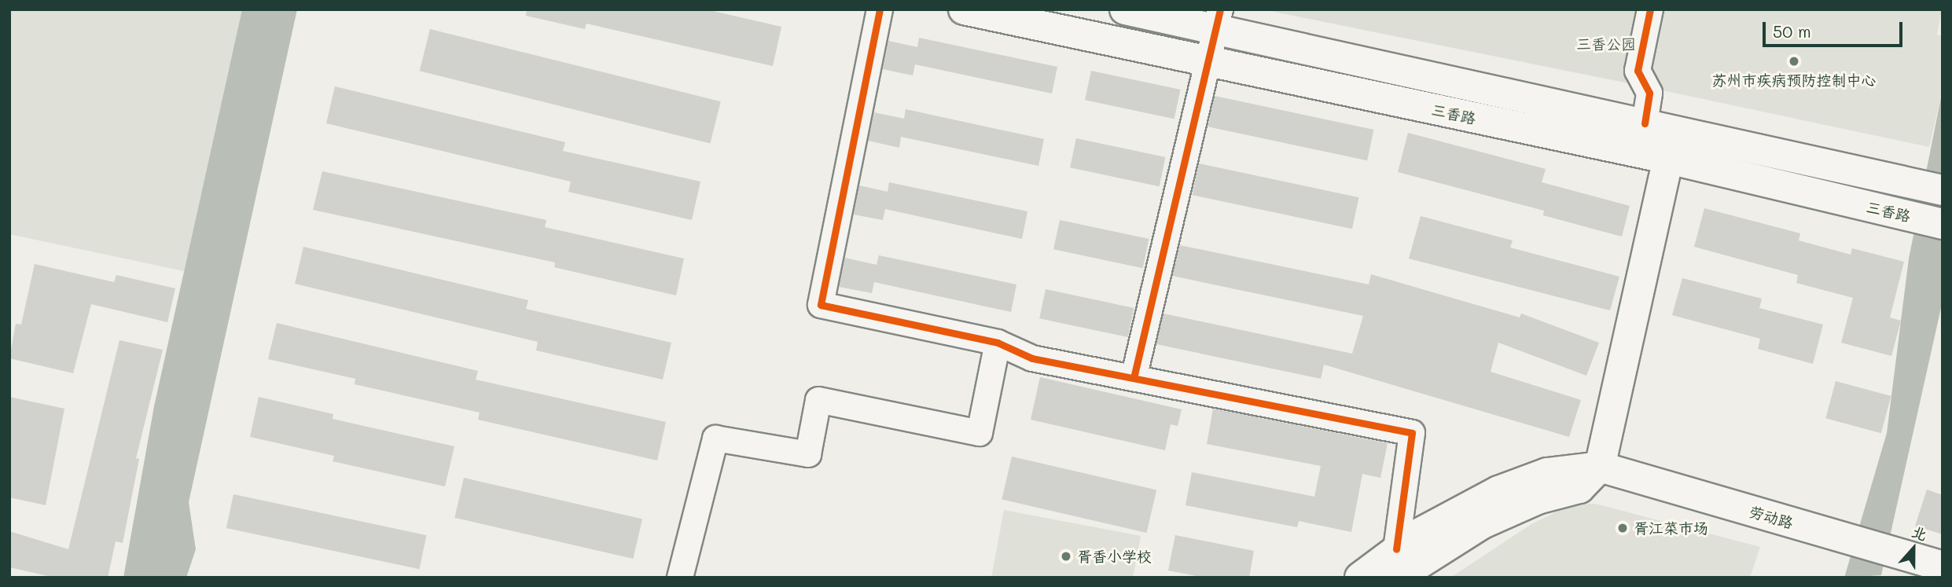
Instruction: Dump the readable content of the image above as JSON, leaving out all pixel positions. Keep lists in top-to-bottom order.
{
  "streets": {
    "main road": ["三香路", "劳动路"]
  },
  "parks": ["三香公园"],
  "places": ["苏州市疾病预防控制中心", "胥江菜市场", "胥香小学校"],
  "scale_bar": "50 m",
  "north": "top"
}
